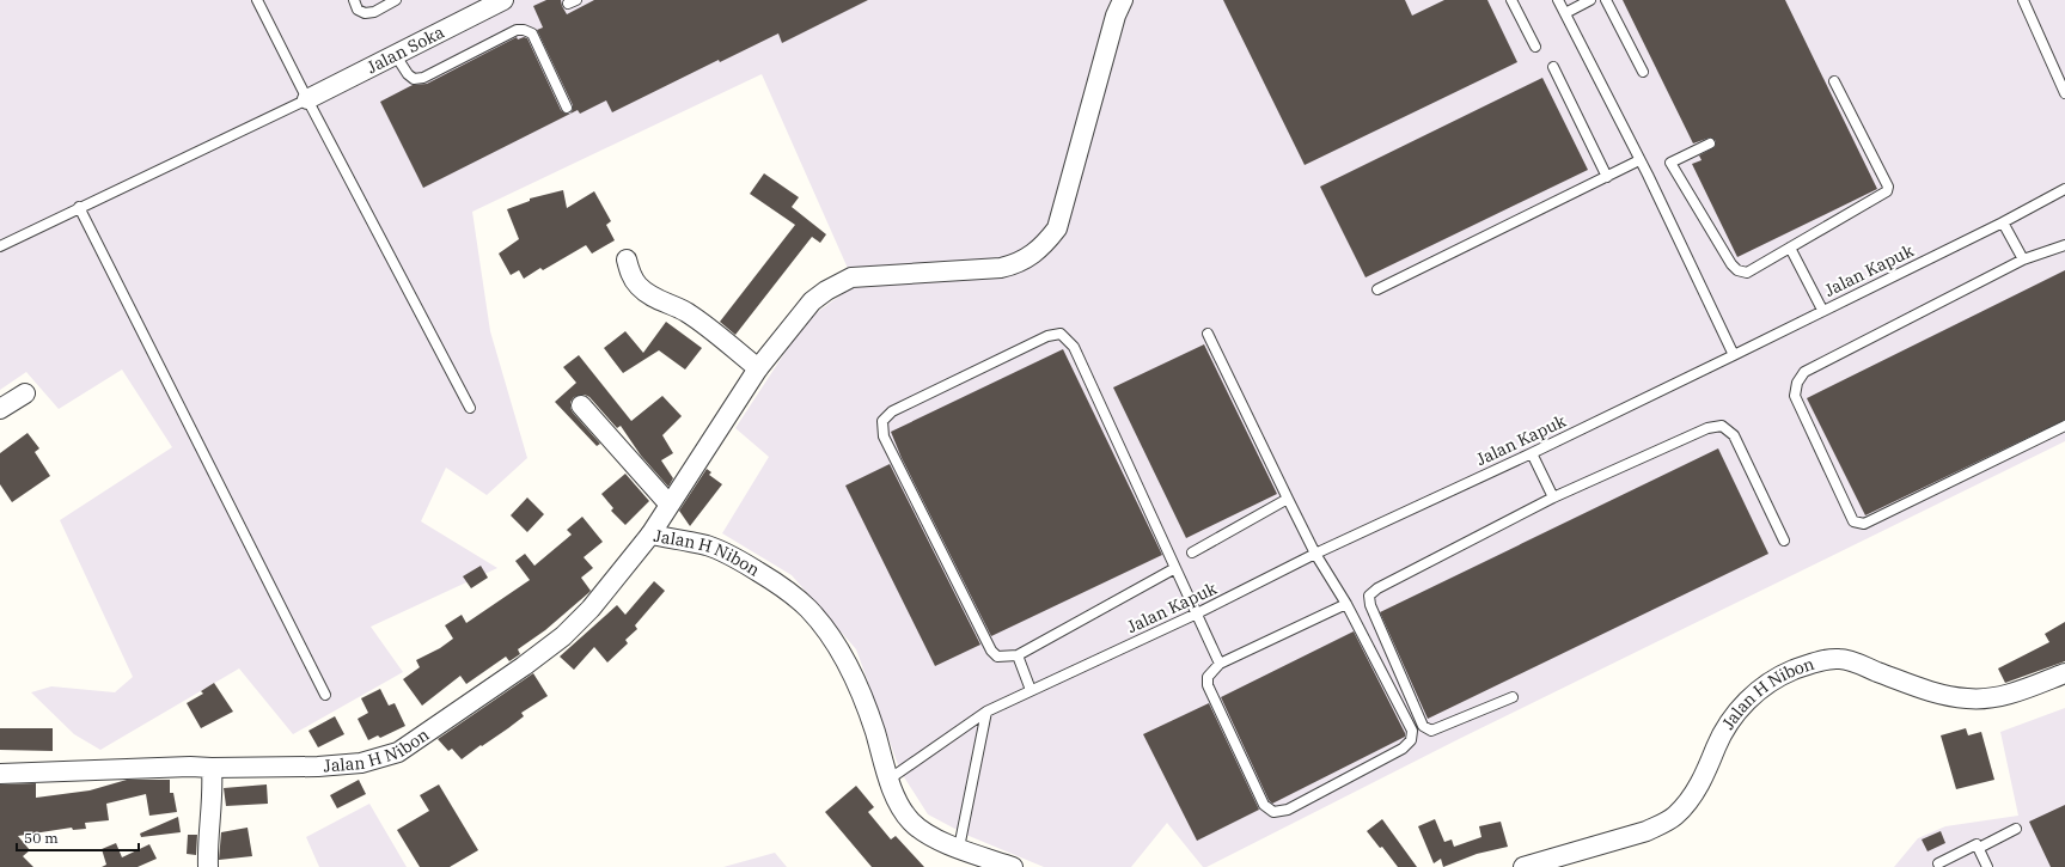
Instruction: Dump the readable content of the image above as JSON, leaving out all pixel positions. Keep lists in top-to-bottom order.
{
  "streets": {
    "street": ["Jalan Soka", "Jalan H Nibon"],
    "lane": ["Jalan Kapuk"]
  },
  "crossings": [
    ["Jalan Kapuk", "Jalan H Nibon"]
  ],
  "scale_bar": "50 m"
}
